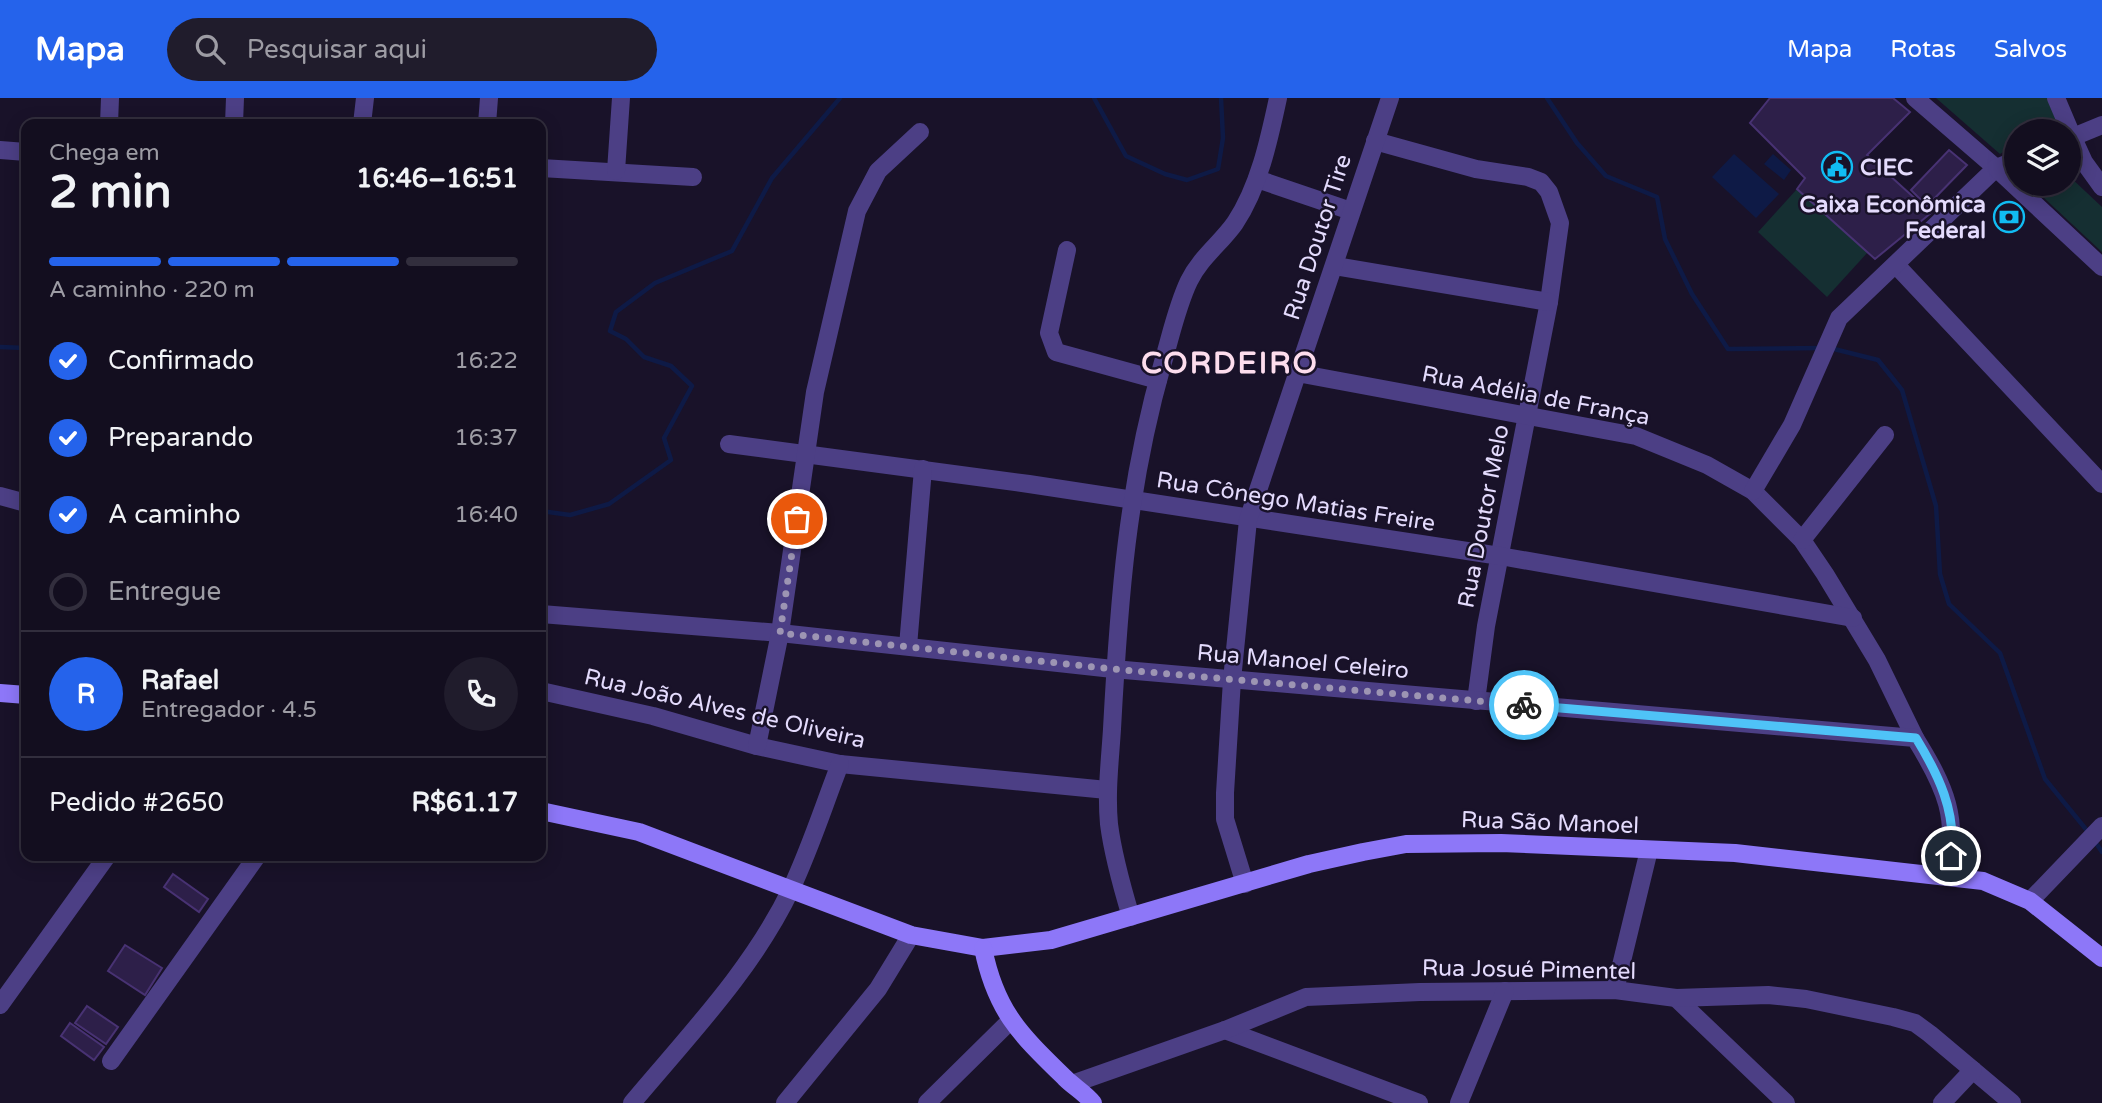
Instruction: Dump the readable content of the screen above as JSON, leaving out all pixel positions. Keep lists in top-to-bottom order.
{
  "streets": {
    "main road": ["Rua São Manoel"],
    "street": [
      "Rua Doutor Tire",
      "Rua Adélia de França",
      "Rua Cônego Matias Freire",
      "Rua Doutor Melo",
      "Rua Manoel Celeiro",
      "Rua João Alves de Oliveira",
      "Rua Josué Pimentel"
    ]
  },
  "crossings": [
    ["Rua Doutor Tire", "Rua Adélia de França"],
    ["Rua Doutor Tire", "Rua Cônego Matias Freire"],
    ["Rua Doutor Tire", "Rua Doutor Melo"],
    ["Rua Doutor Tire", "Rua Manoel Celeiro"],
    ["Rua Doutor Tire", "Rua São Manoel"],
    ["Rua Adélia de França", "Rua Cônego Matias Freire"],
    ["Rua Adélia de França", "Rua Doutor Melo"],
    ["Rua Adélia de França", "Rua Manoel Celeiro"],
    ["Rua Cônego Matias Freire", "Rua Doutor Melo"],
    ["Rua Doutor Melo", "Rua Manoel Celeiro"]
  ],
  "districts": ["CORDEIRO"],
  "places": {
    "public building": ["CIEC"],
    "bank": ["Caixa Econômica Federal"]
  },
  "page": {
    "header": "Mapa",
    "search": "Pesquisar aqui",
    "nav": ["Mapa", "Rotas", "Salvos"],
    "heading": ["2 min", "Chega em", "16:46–16:51"],
    "panel": [
      "Rafael",
      "Entregador · 4.5",
      "Pedido #2650",
      "R$61.17"
    ],
    "bar": "A caminho · 220 m",
    "list": [
      ["Confirmado", "16:22"],
      ["Preparando", "16:37"],
      ["A caminho", "16:40"],
      "Entregue"
    ],
    "round": "R"
  }
}
